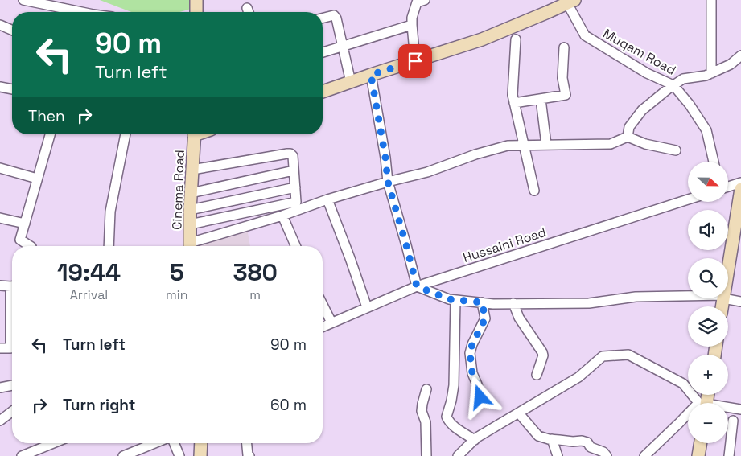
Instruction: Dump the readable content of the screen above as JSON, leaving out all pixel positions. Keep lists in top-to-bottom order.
{
  "streets": {
    "street": ["Muqam Road", "Cinema Road", "Hussaini Road"]
  },
  "north": "right",
  "page": {
    "turn": ["90 m", "Turn left"],
    "then": "Then",
    "map_buttons": ["+", "−"],
    "eta": [
      "19:44",
      "Arrival",
      "5",
      "min",
      "380",
      "m"
    ],
    "list": [
      {
        "name": "Turn left",
        "value": "90 m"
      },
      {
        "name": "Turn right",
        "value": "60 m"
      }
    ]
  }
}
